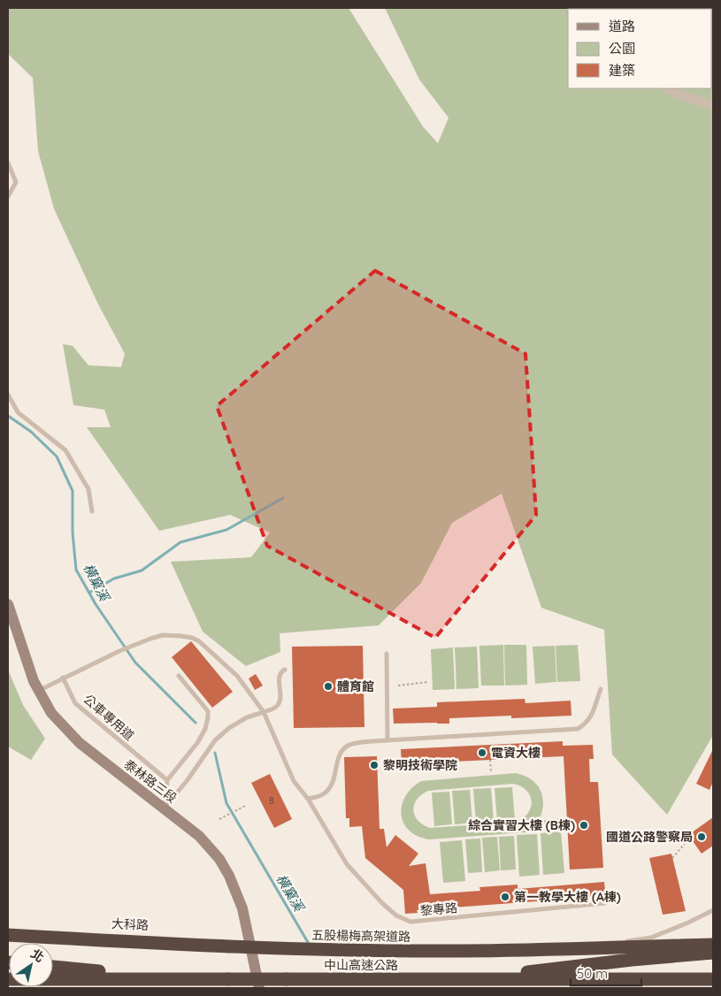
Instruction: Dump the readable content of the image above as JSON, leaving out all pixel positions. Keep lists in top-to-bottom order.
{
  "streets": {
    "highway": ["五股楊梅高架道路", "中山高速公路"],
    "main road": ["泰林路三段", "大科路"],
    "lane": ["公車專用道", "黎專路"]
  },
  "crossings": [
    ["公車專用道", "黎專路"],
    ["泰林路三段", "大科路"]
  ],
  "water": ["橫窠溪"],
  "places": [
    "體育館",
    "電資大樓",
    "黎明技術學院",
    "綜合實習大樓 (B棟)",
    "國道公路警察局",
    "第一教學大樓 (A棟)"
  ],
  "house_numbers": ["8"],
  "legend": ["道路", "公園", "建築"],
  "scale_bar": "50 m",
  "north": "top right"
}
